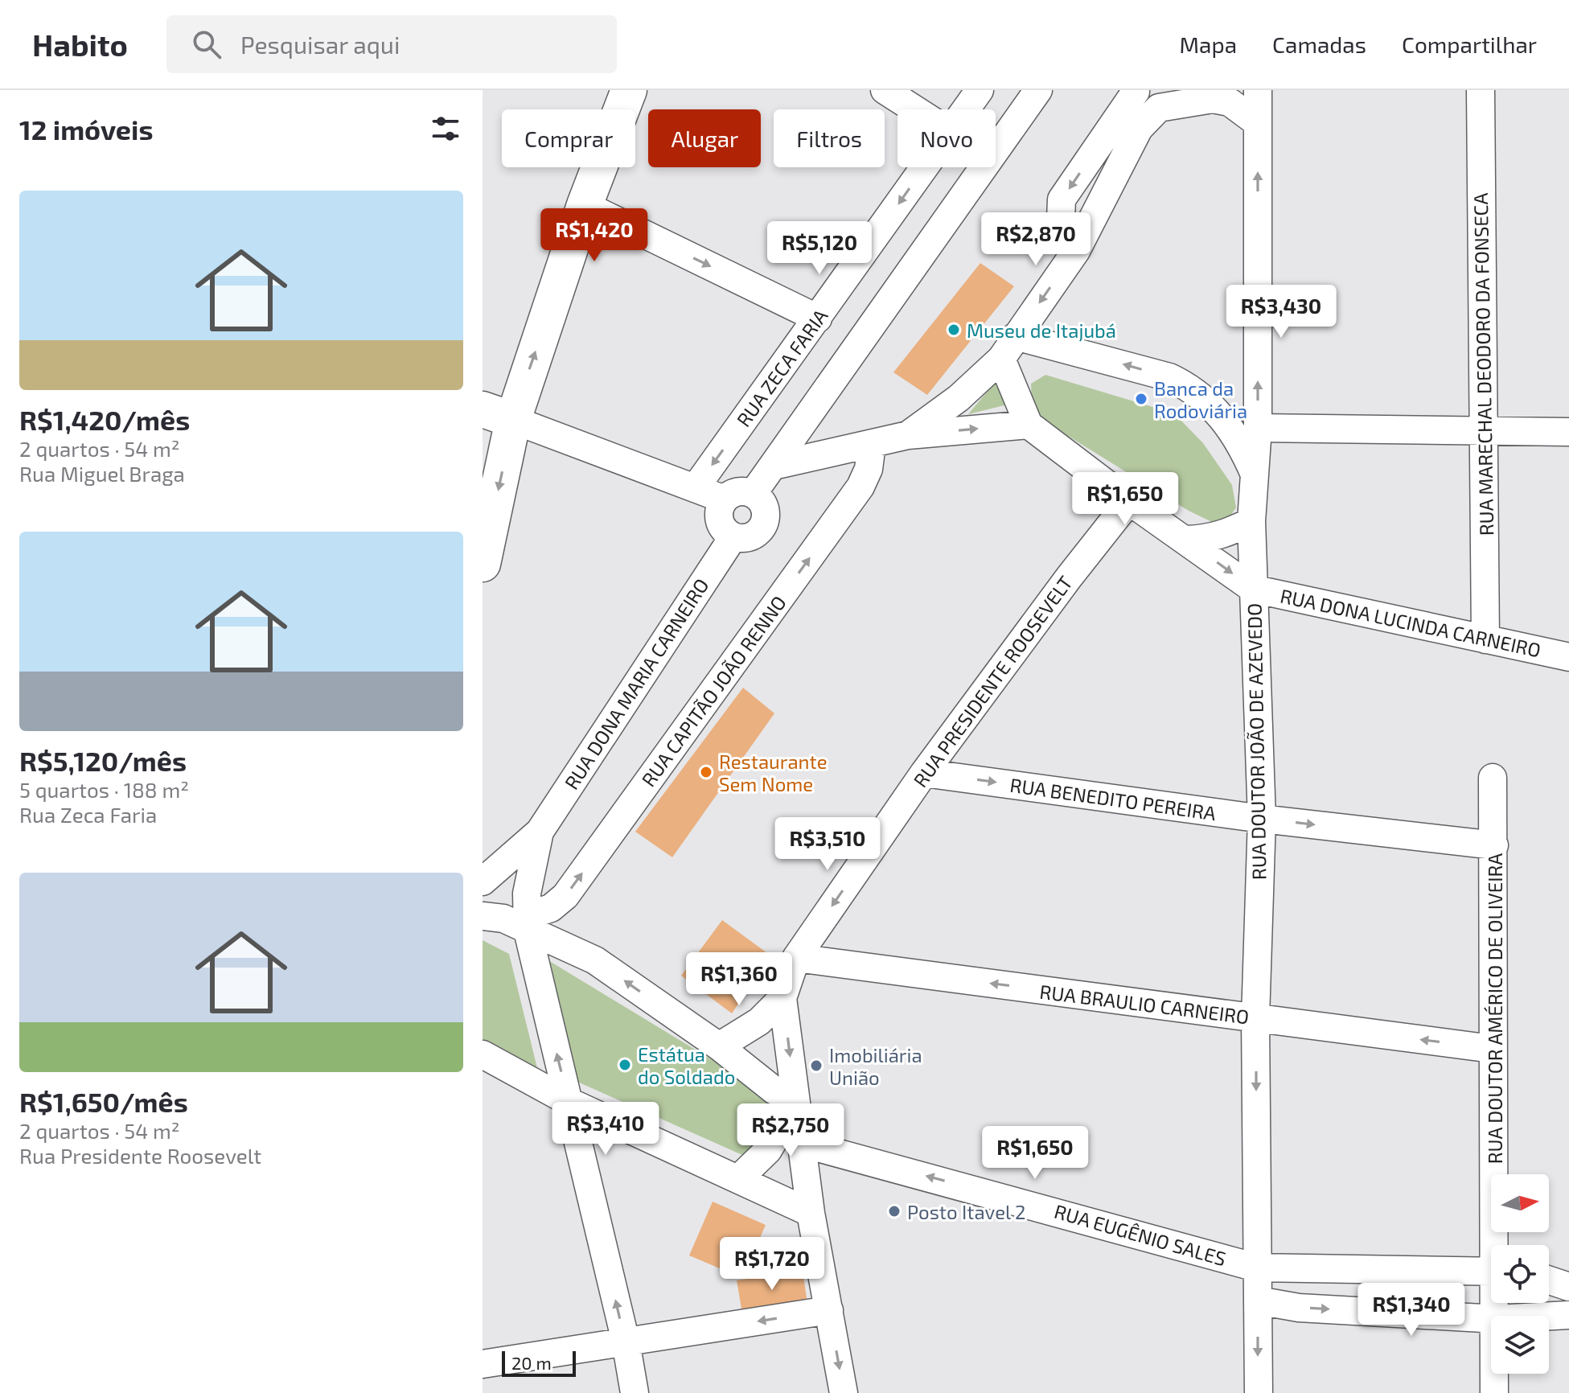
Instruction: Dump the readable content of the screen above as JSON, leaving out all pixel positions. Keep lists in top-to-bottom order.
{
  "streets": {
    "street": [
      "RUA MARECHAL DEODORO DA FONSECA",
      "RUA ZECA FARIA",
      "RUA DONA LUCINDA CARNEIRO",
      "RUA PRESIDENTE ROOSEVELT",
      "RUA DONA MARIA CARNEIRO",
      "RUA CAPITÃO JOÃO RENNO",
      "RUA DOUTOR JOÃO DE AZEVEDO",
      "RUA BENEDITO PEREIRA",
      "RUA BRAULIO CARNEIRO",
      "RUA DOUTOR AMÉRICO DE OLIVEIRA",
      "RUA EUGÊNIO SALES"
    ]
  },
  "crossings": [
    ["RUA MARECHAL DEODORO DA FONSECA", "RUA DONA LUCINDA CARNEIRO"],
    ["RUA DONA LUCINDA CARNEIRO", "RUA DOUTOR JOÃO DE AZEVEDO"],
    ["RUA PRESIDENTE ROOSEVELT", "RUA BENEDITO PEREIRA"],
    ["RUA PRESIDENTE ROOSEVELT", "RUA BRAULIO CARNEIRO"],
    ["RUA DONA MARIA CARNEIRO", "RUA CAPITÃO JOÃO RENNO"],
    ["RUA DOUTOR JOÃO DE AZEVEDO", "RUA BENEDITO PEREIRA"],
    ["RUA DOUTOR JOÃO DE AZEVEDO", "RUA BRAULIO CARNEIRO"],
    ["RUA DOUTOR JOÃO DE AZEVEDO", "RUA EUGÊNIO SALES"],
    ["RUA BENEDITO PEREIRA", "RUA DOUTOR AMÉRICO DE OLIVEIRA"],
    ["RUA BRAULIO CARNEIRO", "RUA DOUTOR AMÉRICO DE OLIVEIRA"]
  ],
  "one_way": [
    "RUA PRESIDENTE ROOSEVELT",
    "RUA CAPITÃO JOÃO RENNO",
    "RUA BENEDITO PEREIRA",
    "RUA BRAULIO CARNEIRO",
    "RUA EUGÊNIO SALES"
  ],
  "places": [
    "Museu de Itajubá",
    "Banca da Rodoviária",
    "Restaurante Sem Nome",
    "Estátua do Soldado",
    "Imobiliária União",
    "Posto Itavel 2"
  ],
  "scale_bar": "20 m",
  "north": "right",
  "page": {
    "header": "Habito",
    "search": "Pesquisar aqui",
    "nav": ["Mapa", "Camadas", "Compartilhar"],
    "heading": "12 imóveis",
    "chip": [
      "Comprar",
      "Alugar",
      "Filtros",
      "Novo"
    ],
    "list": [
      {
        "name": "R$1,420/mês",
        "note": "2 quartos · 54 m² · Rua Miguel Braga"
      },
      {
        "name": "R$5,120/mês",
        "note": "5 quartos · 188 m² · Rua Zeca Faria"
      },
      {
        "name": "R$1,650/mês",
        "note": "2 quartos · 54 m² · Rua Presidente Roosevelt"
      }
    ],
    "price": [
      "R$1,420",
      "R$2,870",
      "R$5,120",
      "R$3,430",
      "R$1,650",
      "R$3,510",
      "R$1,360",
      "R$3,410",
      "R$2,750",
      "R$1,650",
      "R$1,720",
      "R$1,340"
    ],
    "scale": "20 m"
  }
}
